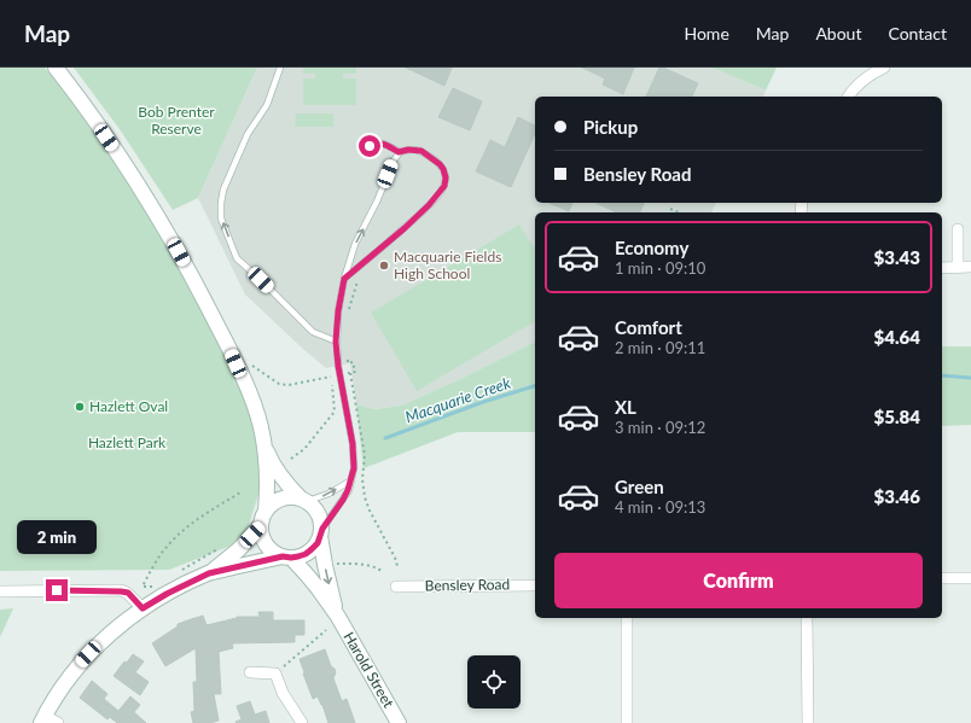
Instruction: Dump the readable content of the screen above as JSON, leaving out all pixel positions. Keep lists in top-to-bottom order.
{
  "streets": {
    "main road": ["Harold Street"],
    "street": ["Bensley Road"]
  },
  "water": ["Macquarie Creek"],
  "parks": ["Bob Prenter Reserve", "Hazlett Park"],
  "places": ["Macquarie Fields High School", "Hazlett Oval"],
  "page": {
    "header": "Map",
    "nav": [
      "Home",
      "Map",
      "About",
      "Contact"
    ],
    "banner": ["Pickup", "Bensley Road"],
    "list": [
      {
        "name": "Economy",
        "note": "1 min · 09:10",
        "value": "$3.43"
      },
      {
        "name": "Comfort",
        "note": "2 min · 09:11",
        "value": "$4.64"
      },
      {
        "name": "XL",
        "note": "3 min · 09:12",
        "value": "$5.84"
      },
      {
        "name": "Green",
        "note": "4 min · 09:13",
        "value": "$3.46"
      }
    ],
    "bubble": "2 min",
    "buttons": "Confirm"
  }
}
